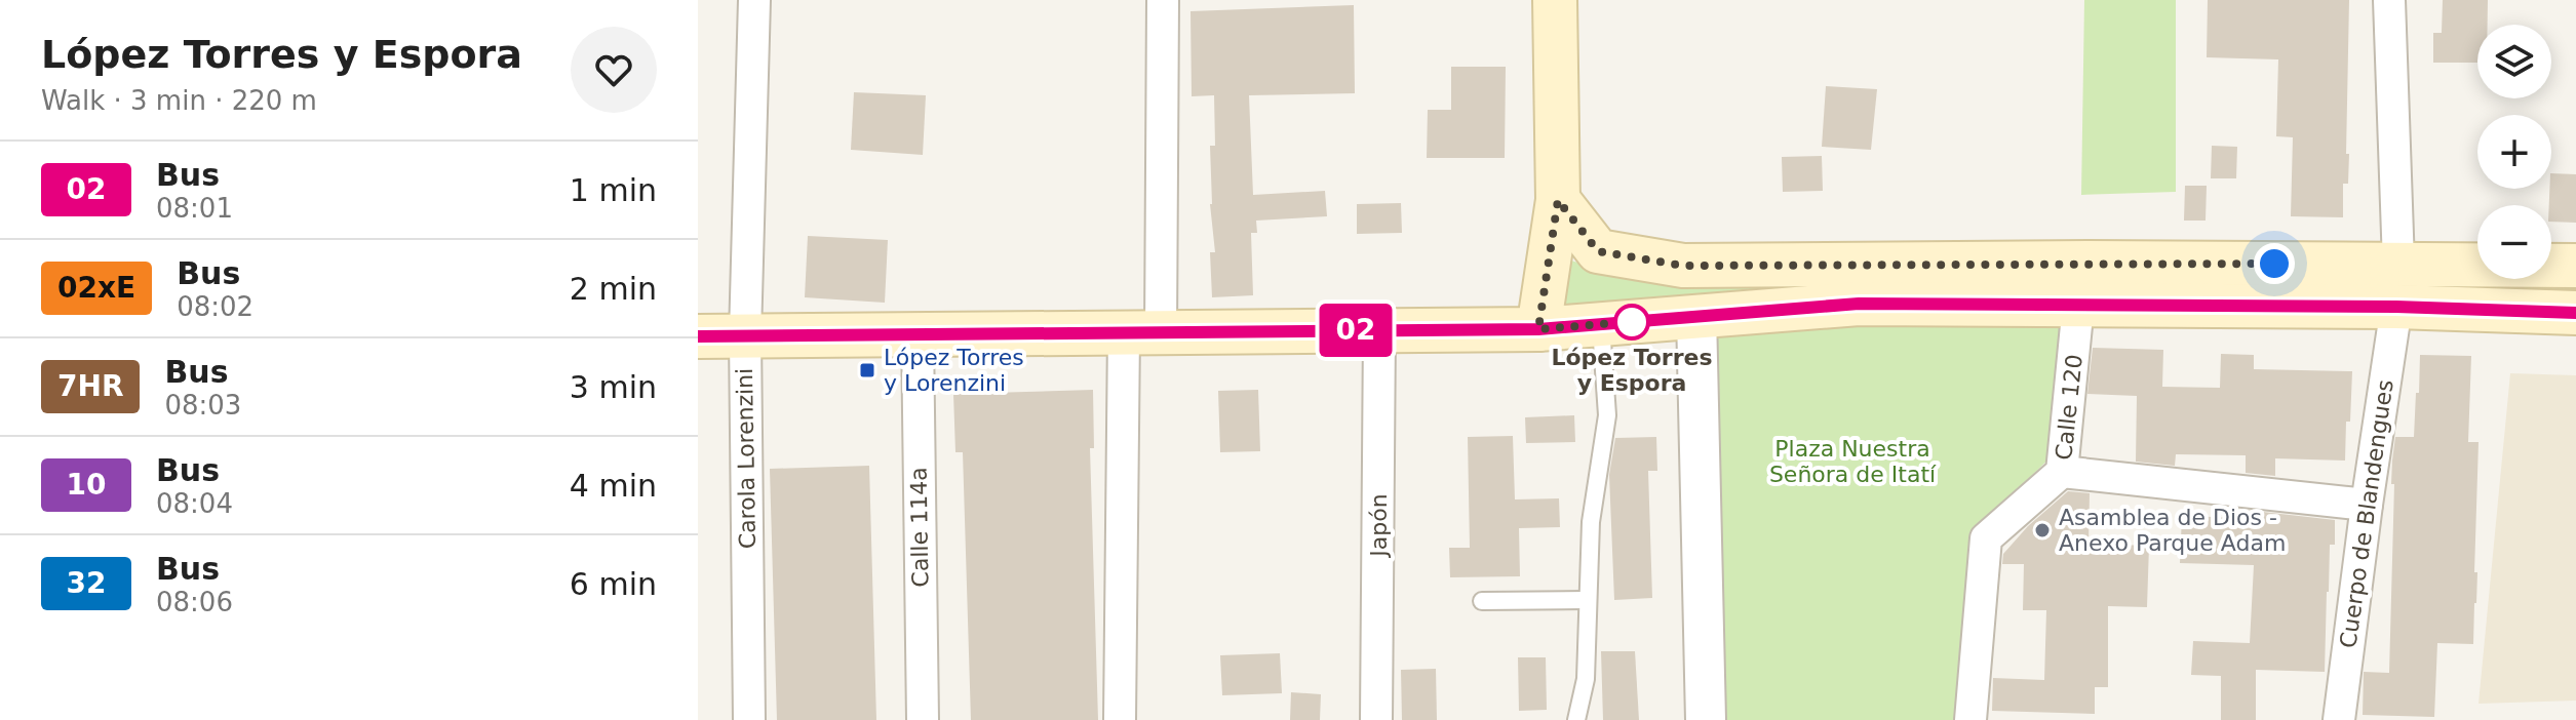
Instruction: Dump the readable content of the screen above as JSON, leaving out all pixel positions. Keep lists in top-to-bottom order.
{
  "streets": {
    "street": [
      "Calle 120",
      "Carola Lorenzini",
      "Cuerpo de Blandengues",
      "Japón",
      "Calle 114a"
    ]
  },
  "parks": ["Plaza Nuestra Señora de Itatí"],
  "places": {
    "other": ["López Torres y Espora", "Asamblea de Dios - Anexo Parque Adam"],
    "transit": ["López Torres y Lorenzini"]
  },
  "lines": ["bus line 02"],
  "page": {
    "heading": ["López Torres y Espora", "Walk · 3 min · 220 m"],
    "on_map": "02",
    "map_buttons": ["+", "−"],
    "list": [
      {
        "mark": "02",
        "name": "Bus",
        "note": "08:01",
        "value": "1 min"
      },
      {
        "mark": "02xE",
        "name": "Bus",
        "note": "08:02",
        "value": "2 min"
      },
      {
        "mark": "7HR",
        "name": "Bus",
        "note": "08:03",
        "value": "3 min"
      },
      {
        "mark": "10",
        "name": "Bus",
        "note": "08:04",
        "value": "4 min"
      },
      {
        "mark": "32",
        "name": "Bus",
        "note": "08:06",
        "value": "6 min"
      }
    ]
  }
}
